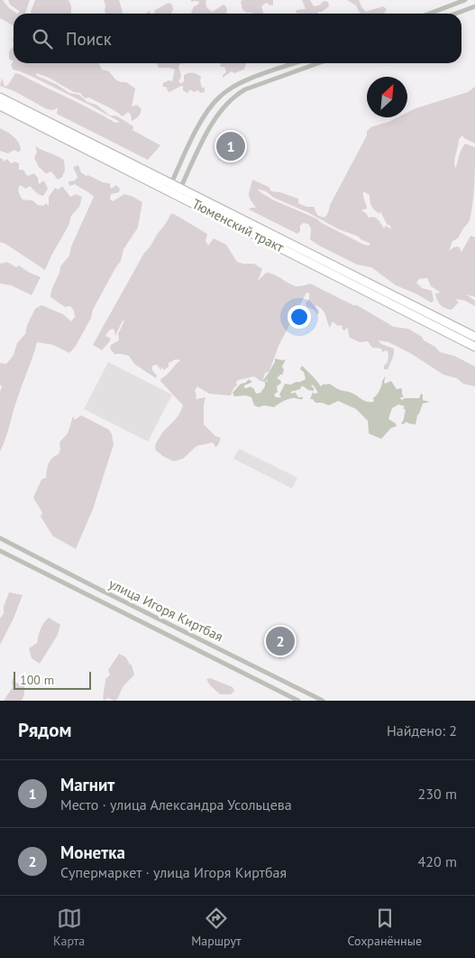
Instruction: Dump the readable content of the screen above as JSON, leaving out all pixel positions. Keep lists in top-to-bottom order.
{
  "streets": {
    "main road": ["Тюменский тракт"],
    "street": ["улица Игоря Киртбая"]
  },
  "scale_bar": "100 m",
  "north": "top right",
  "page": {
    "search": "Поиск",
    "pins": ["1", "2"],
    "scale": "100 m",
    "heading": ["Рядом", "Найдено: 2"],
    "list": [
      {
        "mark": "1",
        "name": "Магнит",
        "note": "Место · улица Александра Усольцева",
        "value": "230 m"
      },
      {
        "mark": "2",
        "name": "Монетка",
        "note": "Супермаркет · улица Игоря Киртбая",
        "value": "420 m"
      }
    ],
    "nav": ["Карта", "Маршрут", "Сохранённые"]
  }
}
